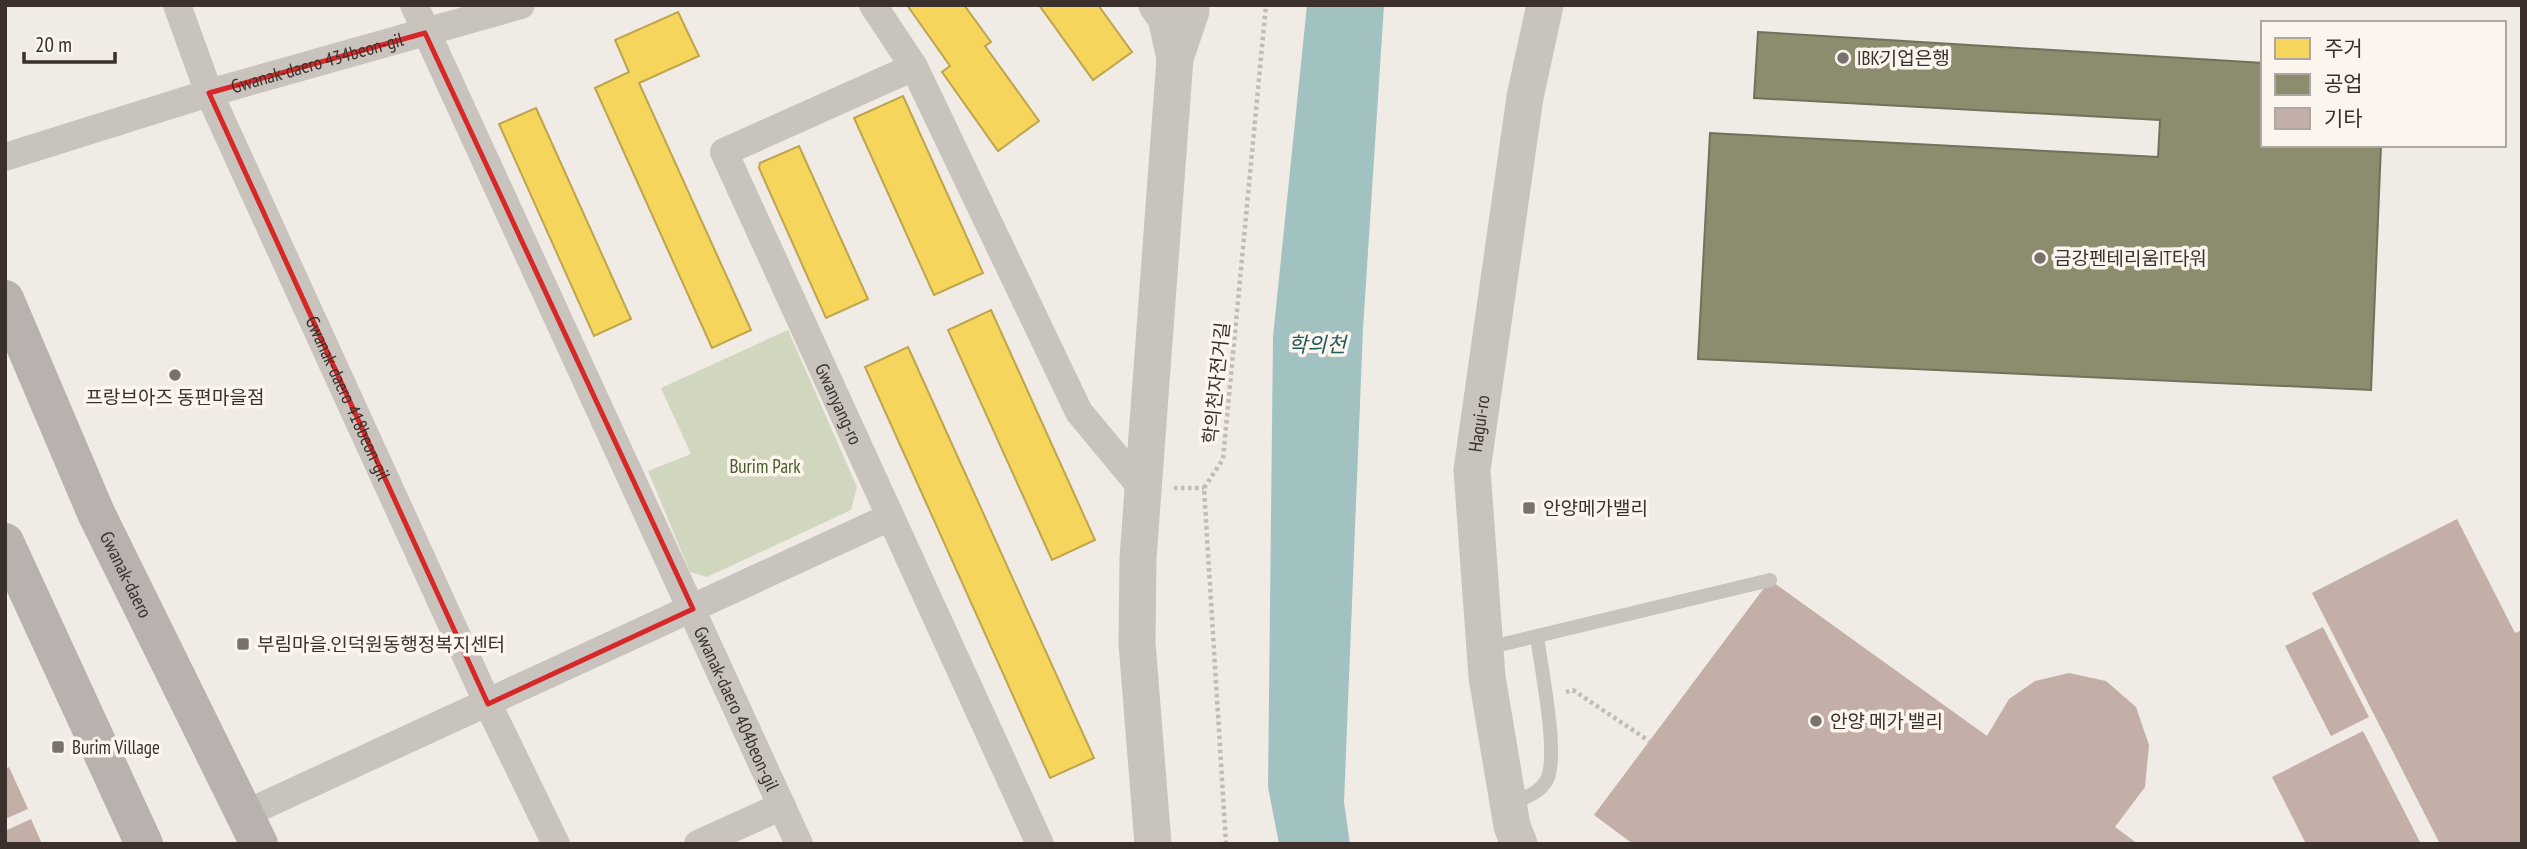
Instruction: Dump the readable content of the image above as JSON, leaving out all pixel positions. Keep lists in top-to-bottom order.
{
  "streets": {
    "main road": ["Gwanak-daero"],
    "street": [
      "Gwanak-daero 434beon-gil",
      "Gwanak-daero 418beon-gil",
      "Gwanyang-ro",
      "Hagui-ro",
      "Gwanak-daero 404beon-gil"
    ],
    "path": ["학의천자전거길"]
  },
  "crossings": [
    ["Gwanak-daero 434beon-gil", "Gwanak-daero 418beon-gil"]
  ],
  "water": ["학의천"],
  "parks": ["Burim Park"],
  "places": {
    "other": [
      "IBK기업은행",
      "금강펜테리움IT타워",
      "프랑브아즈 동편마을점",
      "안양 메가 밸리"
    ],
    "transit": ["안양메가밸리", "부림마을.인덕원동행정복지센터", "Burim Village"]
  },
  "legend": ["주거", "공업", "기타"],
  "scale_bar": "20 m"
}
